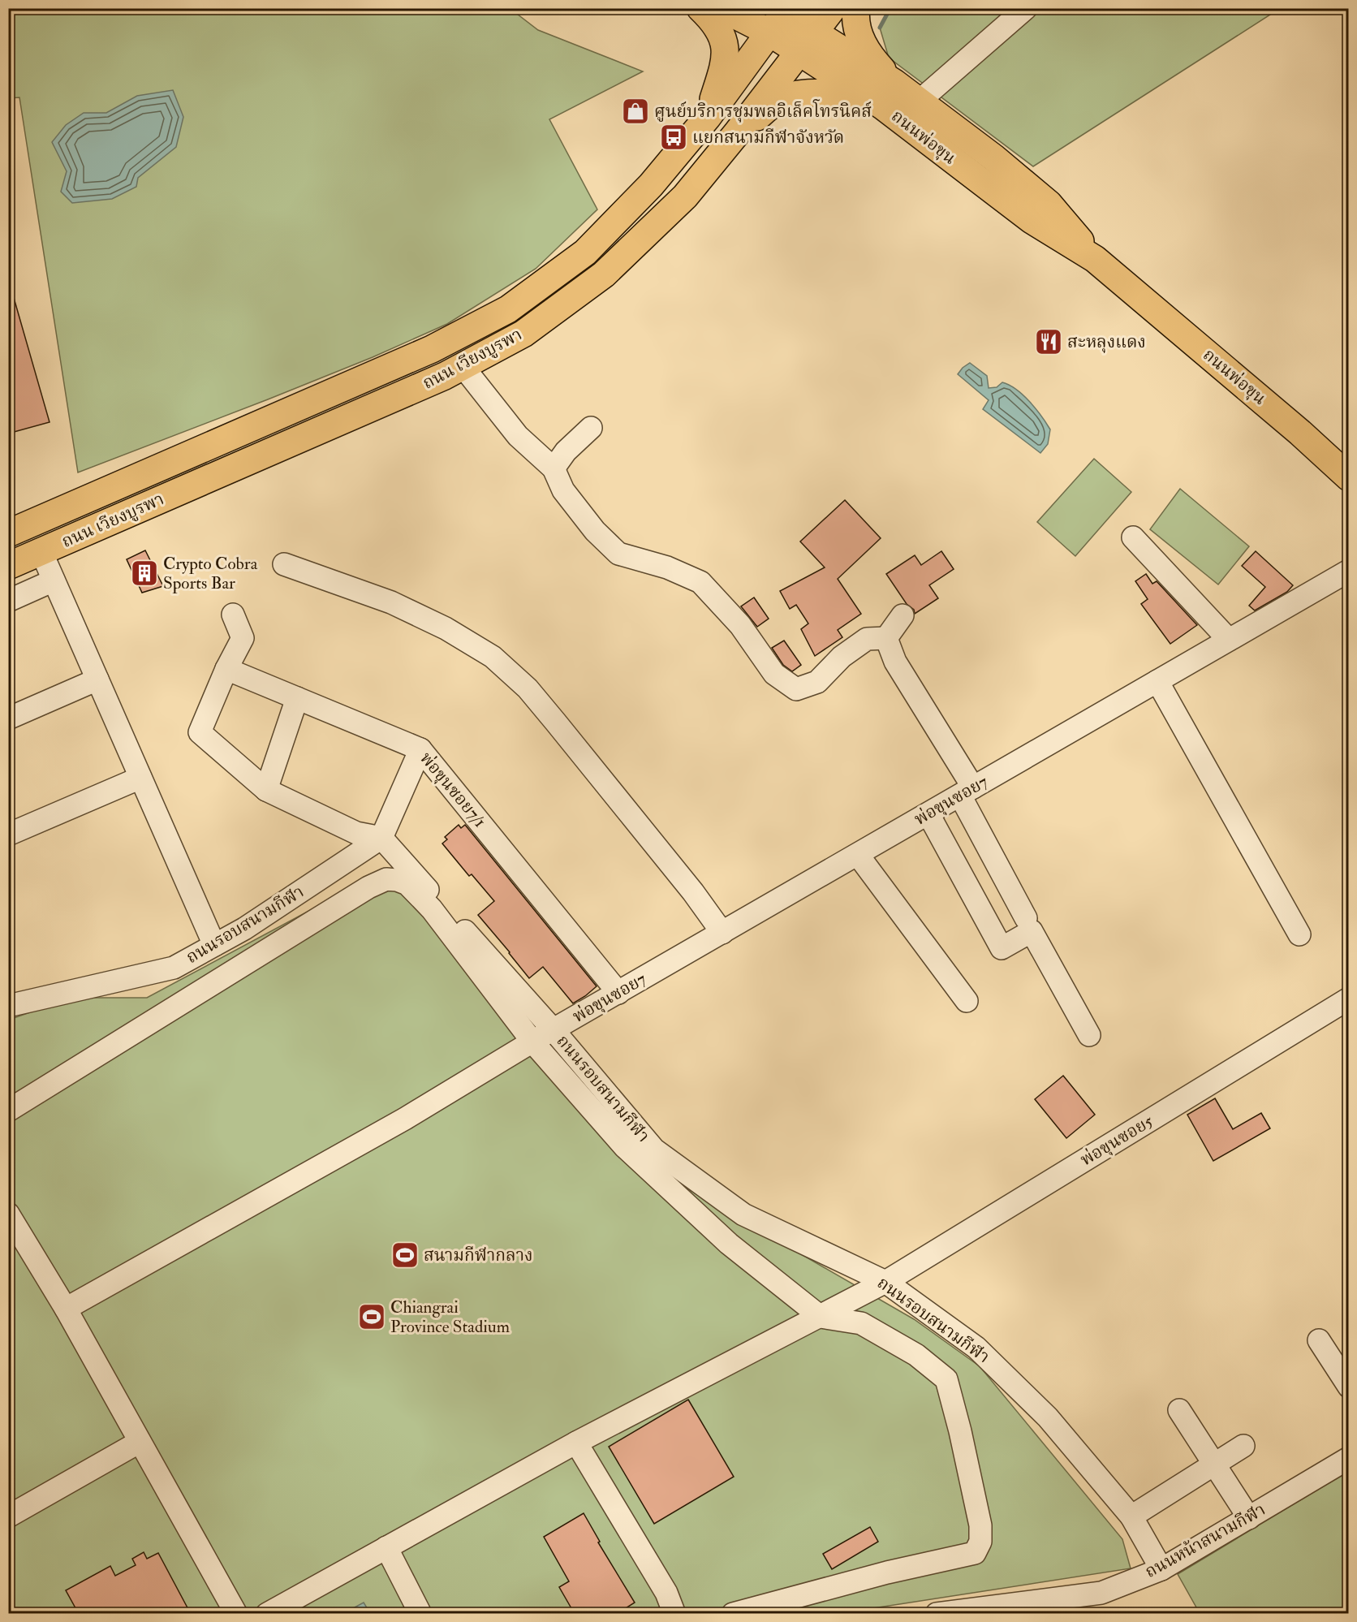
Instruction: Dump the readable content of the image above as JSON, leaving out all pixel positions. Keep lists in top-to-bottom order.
{
  "streets": {
    "main road": ["ถนนพ่อขุน", "ถนน เวียงบูรพา"],
    "street": [
      "พ่อขุนซอย7/1",
      "พ่อขุนซอย7",
      "ถนนรอบสนามกีฬา",
      "พ่อขุนซอย5",
      "ถนนหน้าสนามกีฬา"
    ]
  },
  "crossings": [
    ["ถนนพ่อขุน", "ถนน เวียงบูรพา"],
    ["พ่อขุนซอย7/1", "พ่อขุนซอย7"],
    ["พ่อขุนซอย7", "ถนนรอบสนามกีฬา"],
    ["ถนนรอบสนามกีฬา", "พ่อขุนซอย5"],
    ["ถนนรอบสนามกีฬา", "ถนนหน้าสนามกีฬา"]
  ],
  "places": {
    "shop": ["ศูนย์บริการชุมพลอิเล็คโทรนิคส์"],
    "bus stop": ["แยกสนามกีฬาจังหวัด"],
    "restaurant": ["สะหลุงแดง"],
    "building": ["Crypto Cobra Sports Bar"],
    "sports": ["สนามกีฬากลาง", "Chiangrai Province Stadium"]
  }
}
